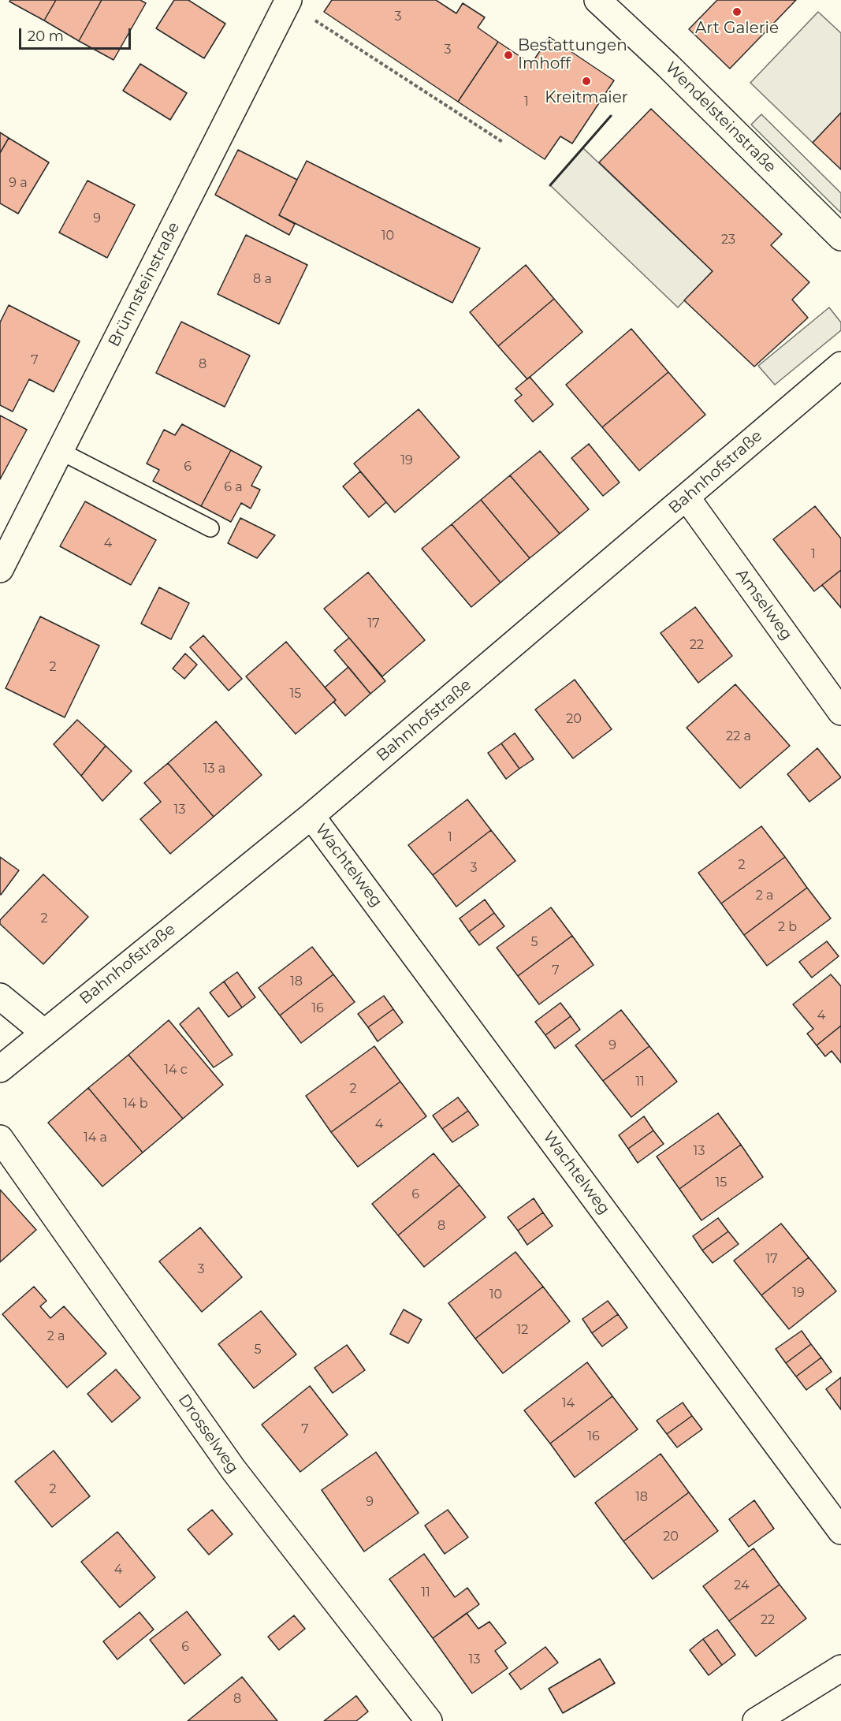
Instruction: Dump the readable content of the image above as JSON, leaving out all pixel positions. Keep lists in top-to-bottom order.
{
  "streets": {
    "street": [
      "Wendelsteinstraße",
      "Brünnsteinstraße",
      "Bahnhofstraße",
      "Amselweg",
      "Wachtelweg",
      "Drosselweg"
    ]
  },
  "crossings": [
    ["Bahnhofstraße", "Amselweg"],
    ["Bahnhofstraße", "Wachtelweg"]
  ],
  "places": ["Art Galerie", "Bestattungen Imhoff", "Kreitmaier"],
  "house_numbers": [
    "3",
    "3",
    "1",
    "9 a",
    "9",
    "10",
    "23",
    "8 a",
    "7",
    "8",
    "19",
    "6",
    "6 a",
    "4",
    "1",
    "17",
    "22",
    "2",
    "15",
    "20",
    "22 a",
    "13 a",
    "13",
    "1",
    "2",
    "3",
    "2 a",
    "2",
    "2 b",
    "5",
    "7",
    "18",
    "16",
    "4",
    "9",
    "14 c",
    "11",
    "2",
    "14 b",
    "4",
    "14 a",
    "13",
    "15",
    "6",
    "8",
    "17",
    "3",
    "19",
    "10",
    "12",
    "2 a",
    "5",
    "14",
    "7",
    "16",
    "2",
    "18",
    "9",
    "20",
    "4",
    "24",
    "11",
    "22",
    "6",
    "13",
    "8"
  ],
  "scale_bar": "20 m"
}
